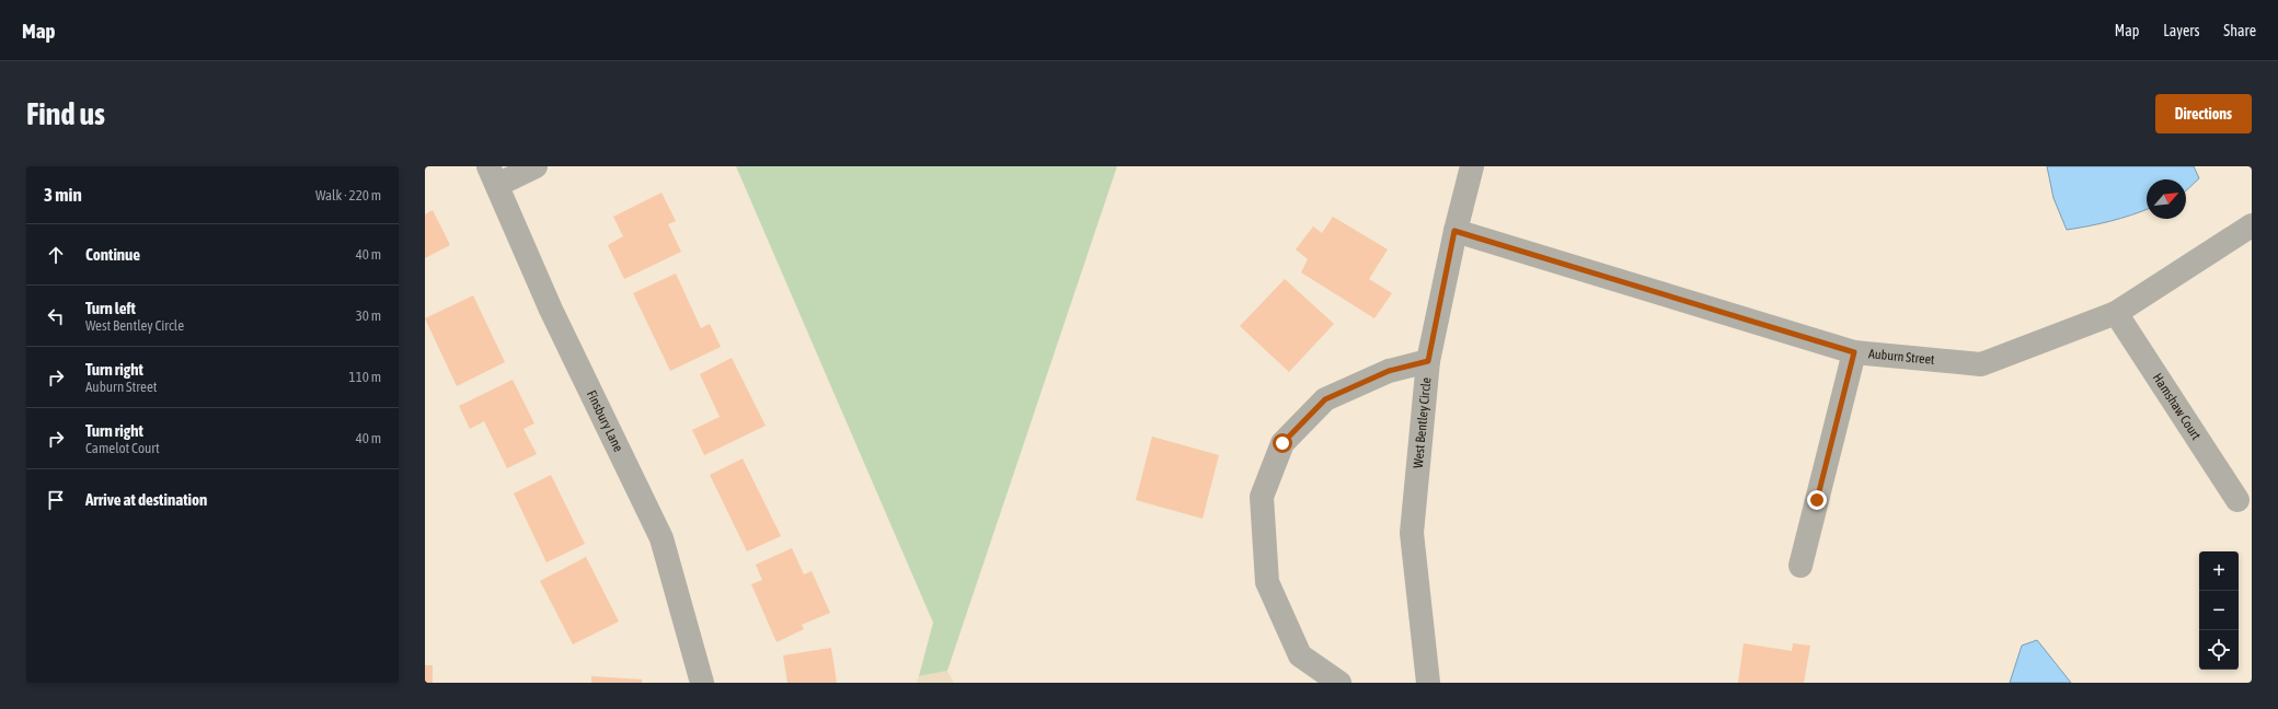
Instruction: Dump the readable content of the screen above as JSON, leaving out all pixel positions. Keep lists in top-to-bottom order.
{
  "streets": {
    "street": [
      "Auburn Street",
      "Hamshaw Court",
      "Finsbury Lane",
      "West Bentley Circle"
    ]
  },
  "crossings": [
    ["Auburn Street", "Hamshaw Court"],
    ["Auburn Street", "West Bentley Circle"]
  ],
  "north": "top right",
  "page": {
    "header": "Map",
    "nav": ["Map", "Layers", "Share"],
    "buttons": "Directions",
    "title": "Find us",
    "heading": ["3 min", "Walk · 220 m"],
    "list": [
      ["Continue", "40 m"],
      ["Turn left", "West Bentley Circle", "30 m"],
      ["Turn right", "Auburn Street", "110 m"],
      ["Turn right", "Camelot Court", "40 m"],
      "Arrive at destination"
    ],
    "map_buttons": ["+", "−"]
  }
}
